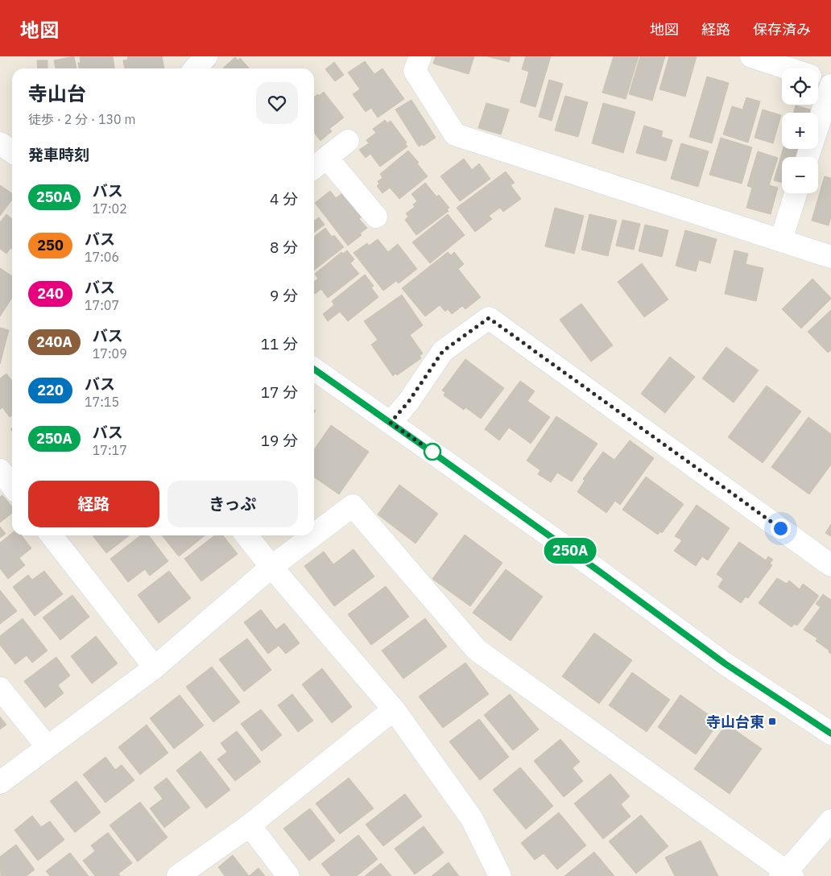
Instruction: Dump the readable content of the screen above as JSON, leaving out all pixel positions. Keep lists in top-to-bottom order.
{
  "places": {
    "transit": ["寺山台東"]
  },
  "lines": ["bus line 250A"],
  "page": {
    "header": "地図",
    "nav": ["地図", "経路", "保存済み"],
    "on_map": "250A",
    "map_buttons": ["+", "−"],
    "heading": [
      ["寺山台", "徒歩 · 2 分 · 130 m"],
      "発車時刻"
    ],
    "list": [
      {
        "mark": "250A",
        "name": "バス",
        "note": "17:02",
        "value": "4 分"
      },
      {
        "mark": "250",
        "name": "バス",
        "note": "17:06",
        "value": "8 分"
      },
      {
        "mark": "240",
        "name": "バス",
        "note": "17:07",
        "value": "9 分"
      },
      {
        "mark": "240A",
        "name": "バス",
        "note": "17:09",
        "value": "11 分"
      },
      {
        "mark": "220",
        "name": "バス",
        "note": "17:15",
        "value": "17 分"
      },
      {
        "mark": "250A",
        "name": "バス",
        "note": "17:17",
        "value": "19 分"
      }
    ],
    "buttons": ["経路", "きっぷ"]
  }
}
